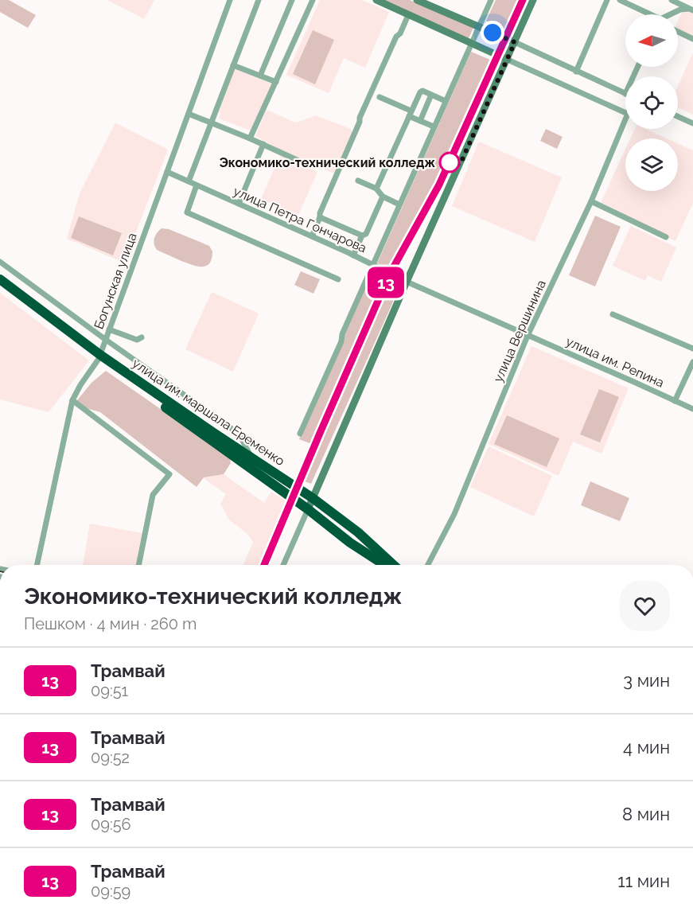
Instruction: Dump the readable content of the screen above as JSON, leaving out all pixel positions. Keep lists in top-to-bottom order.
{
  "streets": {
    "highway": ["улица им. маршала Еременко"],
    "street": [
      "улица Петра Гончарова",
      "Богунская улица",
      "улица Вершинина",
      "улица им. Репина"
    ]
  },
  "crossings": [
    ["улица Петра Гончарова", "Богунская улица"],
    ["улица Петра Гончарова", "улица Вершинина"],
    ["улица Петра Гончарова", "улица им. Репина"],
    ["Богунская улица", "улица им. маршала Еременко"],
    ["улица Вершинина", "улица им. Репина"]
  ],
  "places": ["Экономико-технический колледж"],
  "lines": ["tram line 13"],
  "north": "left",
  "page": {
    "on_map": "13",
    "heading": ["Экономико-технический колледж", "Пешком · 4 мин · 260 m"],
    "list": [
      {
        "mark": "13",
        "name": "Трамвай",
        "note": "09:51",
        "value": "3 мин"
      },
      {
        "mark": "13",
        "name": "Трамвай",
        "note": "09:52",
        "value": "4 мин"
      },
      {
        "mark": "13",
        "name": "Трамвай",
        "note": "09:56",
        "value": "8 мин"
      },
      {
        "mark": "13",
        "name": "Трамвай",
        "note": "09:59",
        "value": "11 мин"
      }
    ]
  }
}
